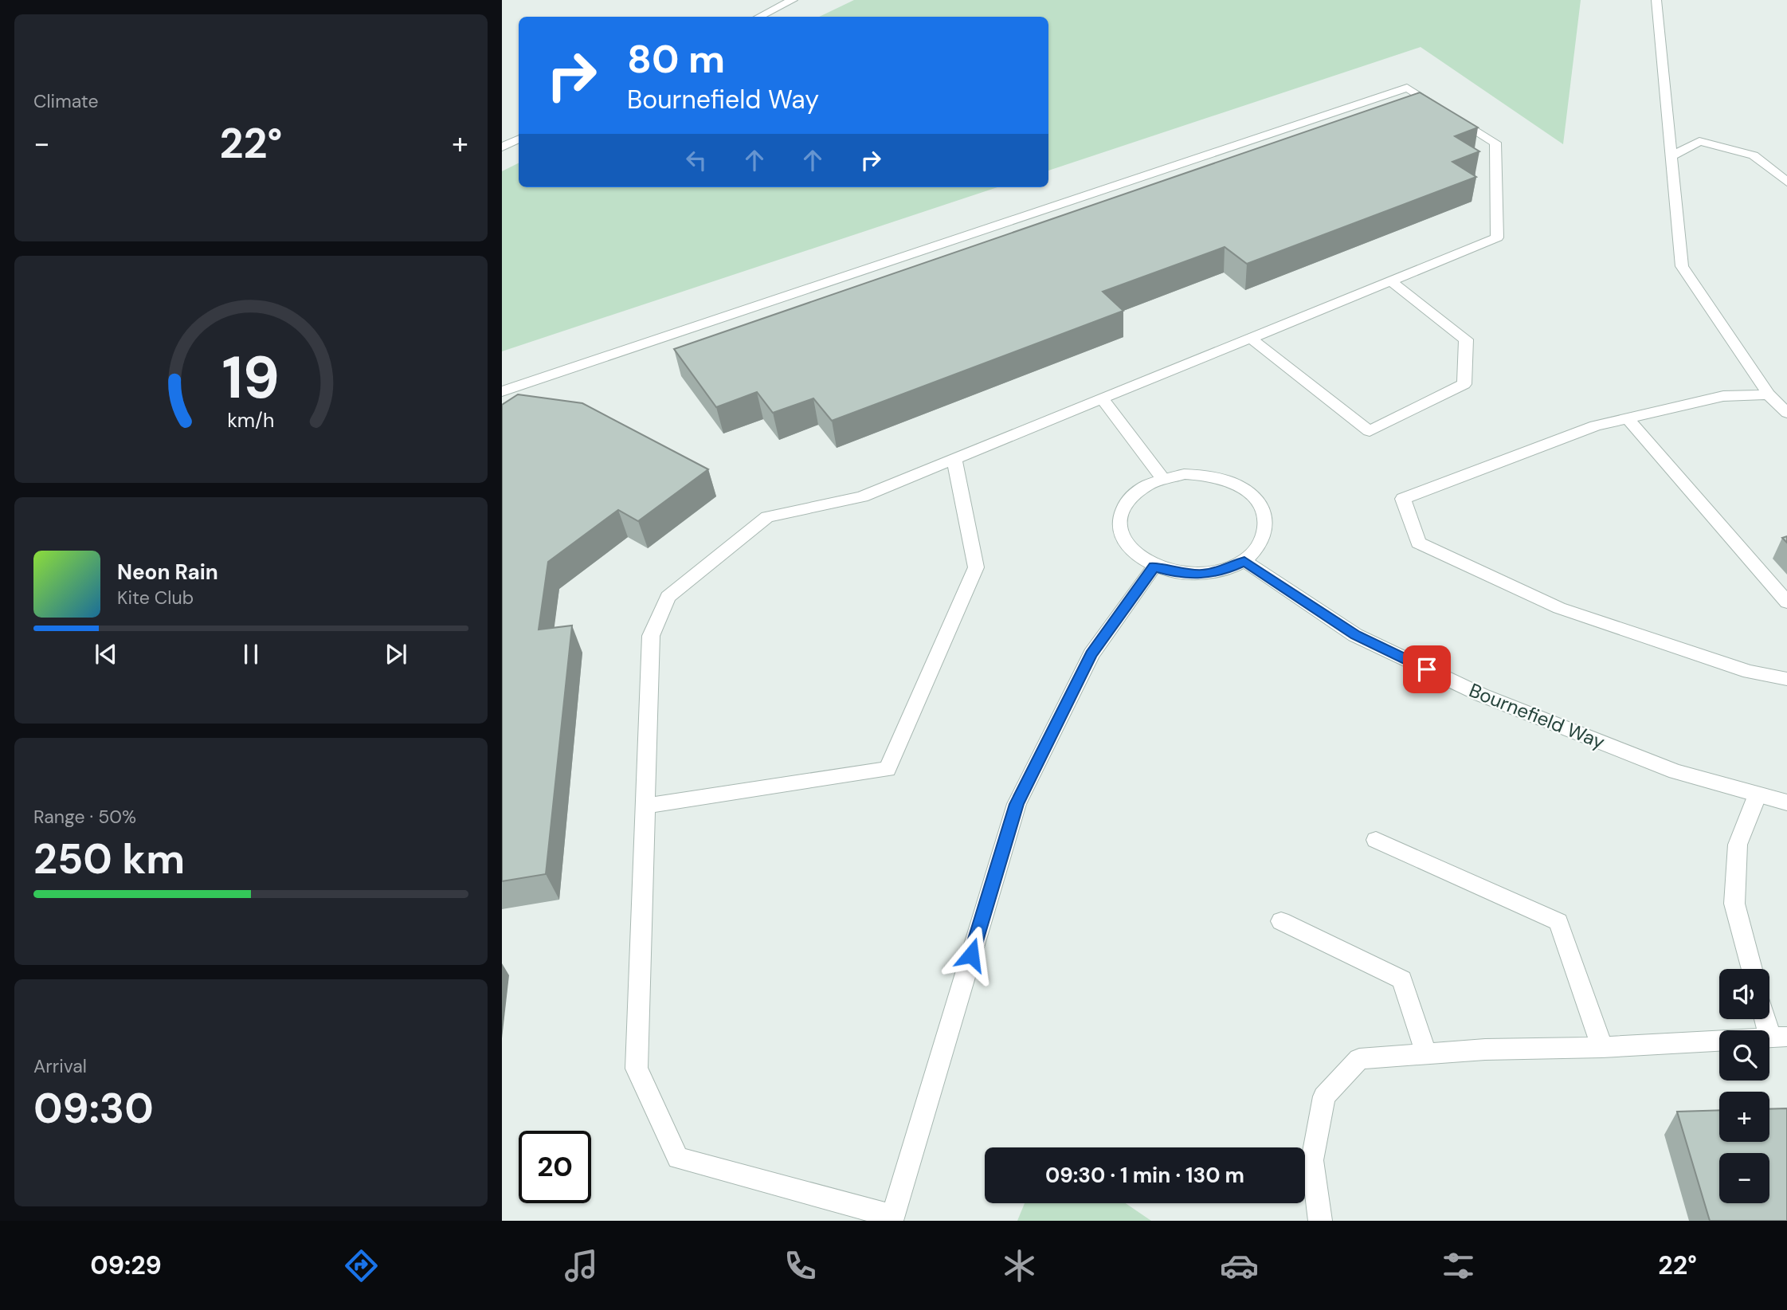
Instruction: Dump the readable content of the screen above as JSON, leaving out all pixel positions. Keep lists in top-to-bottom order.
{
  "streets": {
    "street": ["Bournefield Way"]
  },
  "page": {
    "tile": [
      "Climate",
      ["Range · 50%", "250 km"],
      ["Arrival", "09:30"]
    ],
    "turn": ["80 m", "Bournefield Way"],
    "heat": ["−", "22°", "+"],
    "song": ["Neon Rain", "Kite Club"],
    "map_buttons": ["+", "−"],
    "limit": "20",
    "trip": "09:30 · 1 min · 130 m",
    "tabs": ["09:29", "22°"],
    "gauge": ["19", "km/h"]
  }
}
